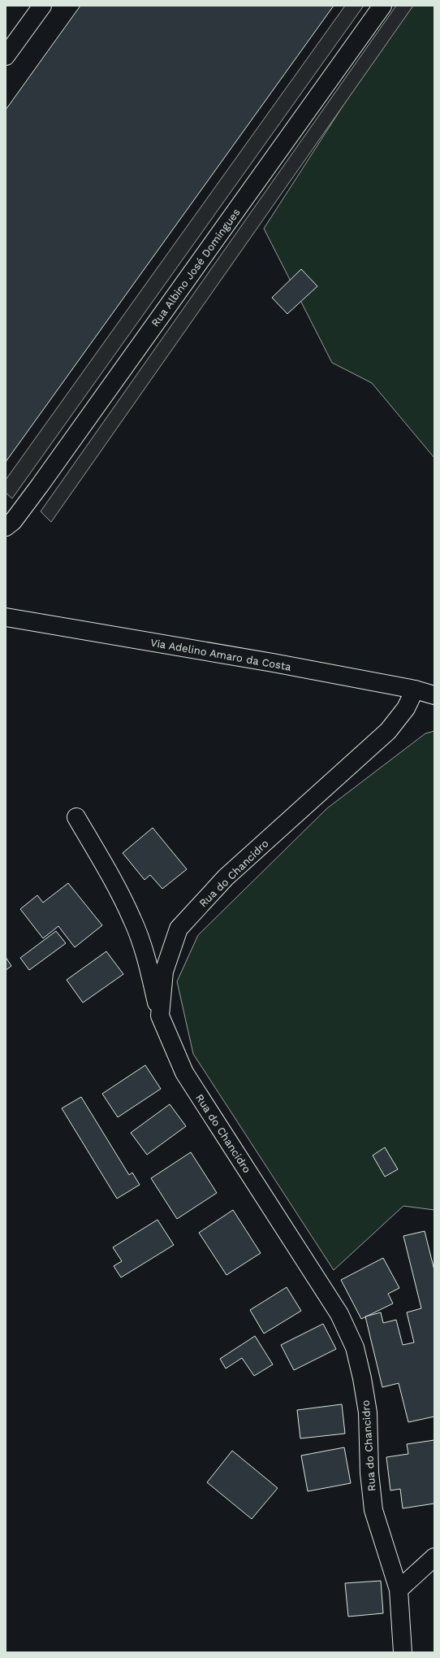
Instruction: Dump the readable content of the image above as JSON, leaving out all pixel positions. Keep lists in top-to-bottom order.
{
  "streets": {
    "street": ["Rua Albino José Domingues", "Via Adelino Amaro da Costa", "Rua do Chancidro"]
  },
  "crossings": [
    ["Via Adelino Amaro da Costa", "Rua do Chancidro"]
  ]
}
